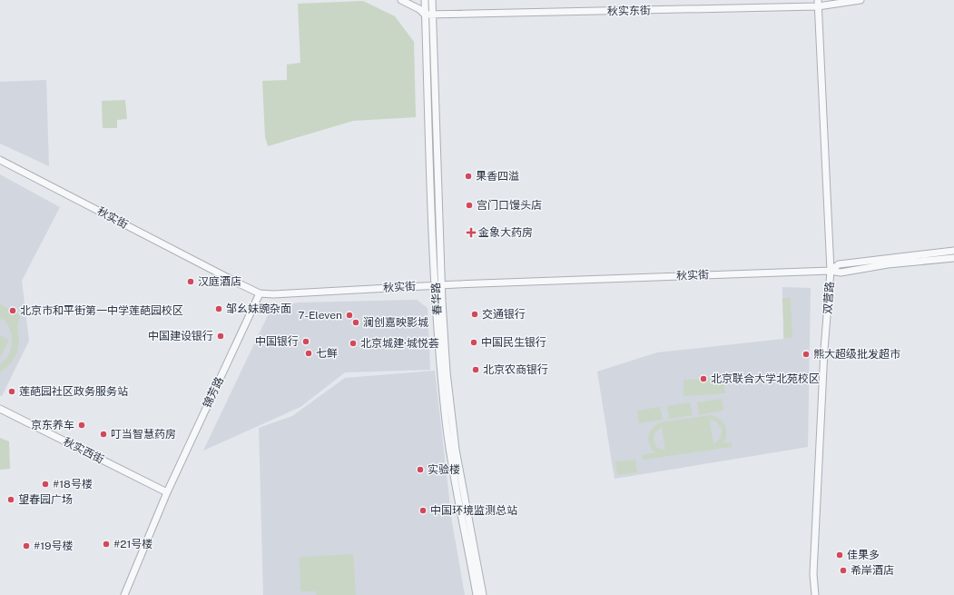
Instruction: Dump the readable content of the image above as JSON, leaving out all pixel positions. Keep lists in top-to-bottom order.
{
  "streets": {
    "street": [
      "秋实东街",
      "秋实街",
      "双营路",
      "春华路",
      "锦芳路",
      "秋实西街"
    ]
  },
  "crossings": [
    ["秋实东街", "双营路"],
    ["秋实东街", "春华路"],
    ["秋实街", "双营路"],
    ["秋实街", "春华路"],
    ["秋实街", "锦芳路"],
    ["锦芳路", "秋实西街"]
  ],
  "places": {
    "other": [
      "果香四溢",
      "宫门口馒头店",
      "汉庭酒店",
      "邹幺妹豌杂面",
      "北京市和平街第一中学莲葩园校区",
      "交通银行",
      "7-Eleven",
      "澜创嘉映影城",
      "中国建设银行",
      "中国银行",
      "中国民生银行",
      "北京城建·城悦荟",
      "七鲜",
      "熊大超级批发超市",
      "北京农商银行",
      "北京联合大学北苑校区",
      "莲葩园社区政务服务站",
      "京东养车",
      "叮当智慧药房",
      "实验楼",
      "#18号楼",
      "望春园广场",
      "中国环境监测总站",
      "#21号楼",
      "#19号楼",
      "佳果多",
      "希岸酒店"
    ],
    "health": ["金象大药房"]
  }
}
